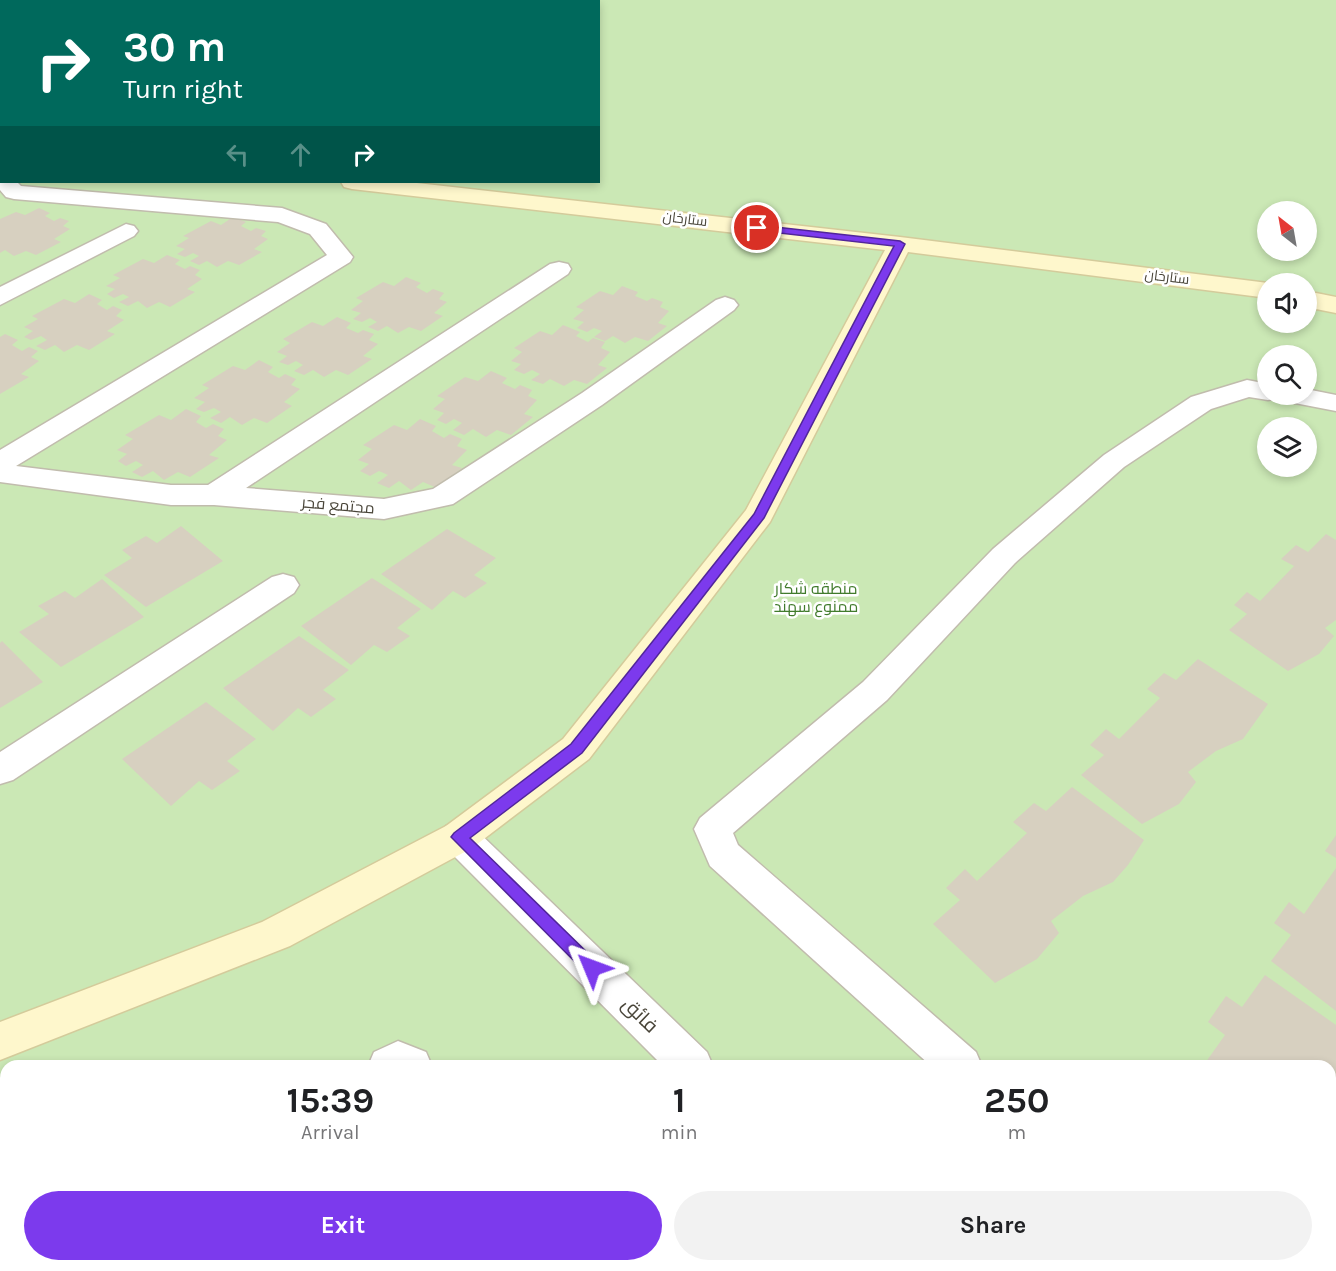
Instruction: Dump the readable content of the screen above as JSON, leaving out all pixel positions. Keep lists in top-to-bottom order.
{
  "streets": {
    "street": ["ستارخان", "مجتمع فجر", "فائق"]
  },
  "parks": ["منطقه شکار ممنوع سهند"],
  "north": "top left",
  "page": {
    "turn": ["30 m", "Turn right"],
    "eta": [
      "15:39",
      "Arrival",
      "1",
      "min",
      "250",
      "m"
    ],
    "buttons": ["Exit", "Share"]
  }
}
